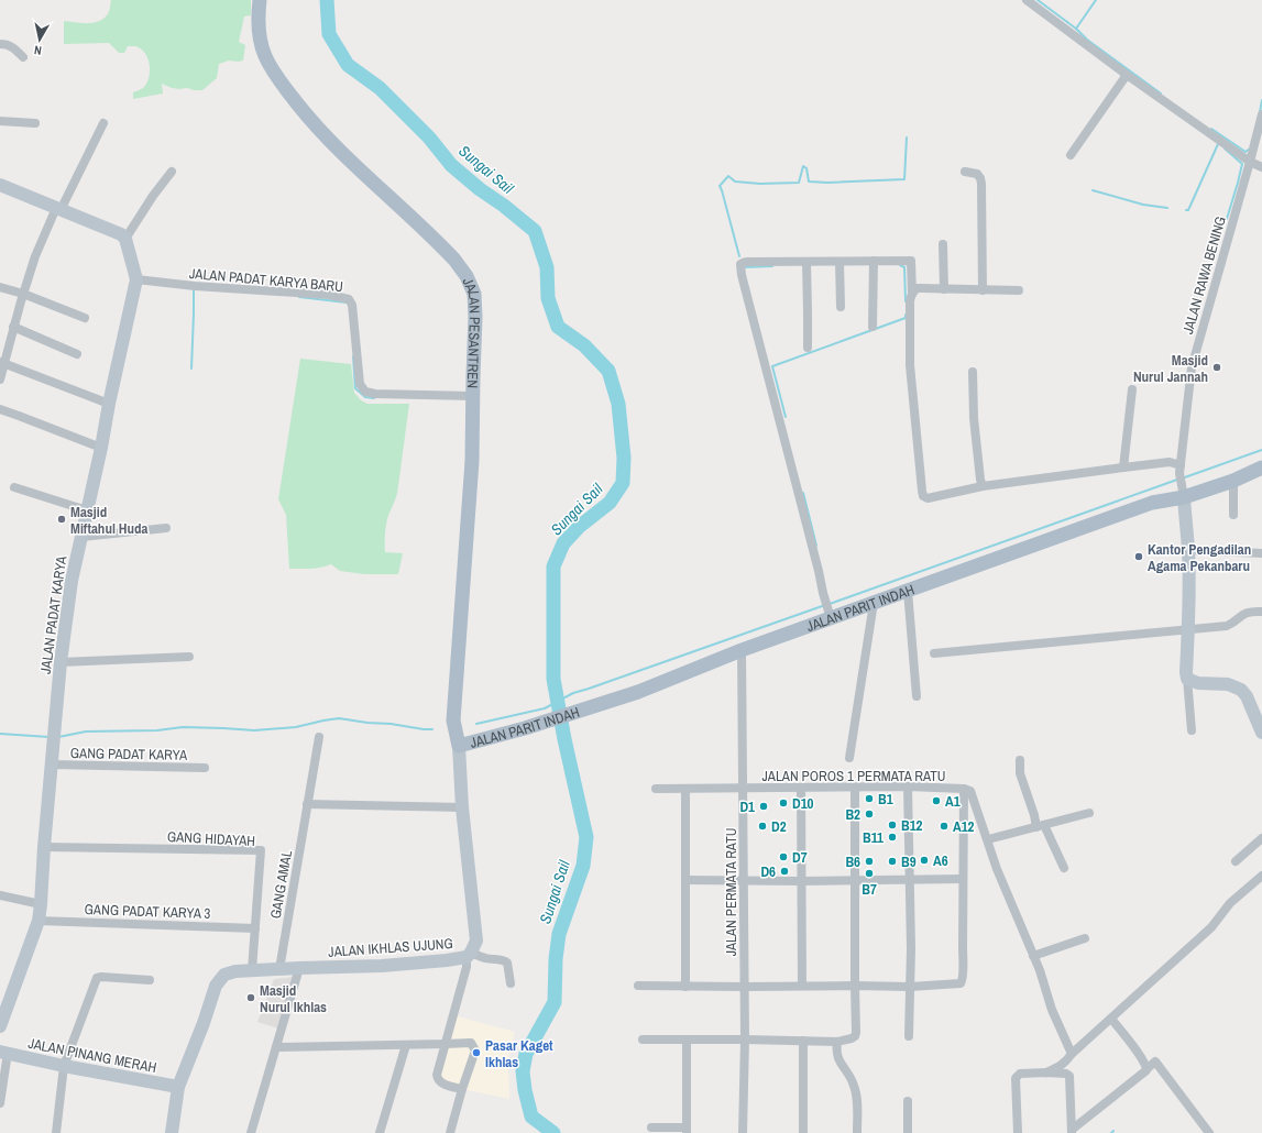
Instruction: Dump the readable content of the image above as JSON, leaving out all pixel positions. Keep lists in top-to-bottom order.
{
  "streets": {
    "main road": ["JALAN PESANTREN", "JALAN PARIT INDAH"],
    "street": [
      "JALAN RAWA BENING",
      "JALAN PADAT KARYA BARU",
      "JALAN PADAT KARYA",
      "GANG PADAT KARYA",
      "JALAN POROS 1 PERMATA RATU",
      "GANG HIDAYAH",
      "GANG AMAL",
      "JALAN PERMATA RATU",
      "GANG PADAT KARYA 3",
      "JALAN IKHLAS UJUNG",
      "JALAN PINANG MERAH"
    ]
  },
  "crossings": [
    ["JALAN RAWA BENING", "JALAN PARIT INDAH"],
    ["JALAN PADAT KARYA BARU", "JALAN PESANTREN"],
    ["JALAN PADAT KARYA BARU", "JALAN PADAT KARYA"],
    ["JALAN PESANTREN", "JALAN PARIT INDAH"],
    ["JALAN PESANTREN", "JALAN IKHLAS UJUNG"],
    ["JALAN PARIT INDAH", "JALAN PERMATA RATU"],
    ["JALAN PARIT INDAH", "JALAN IKHLAS UJUNG"],
    ["JALAN PADAT KARYA", "GANG PADAT KARYA"],
    ["JALAN PADAT KARYA", "GANG HIDAYAH"],
    ["JALAN PADAT KARYA", "GANG PADAT KARYA 3"],
    ["JALAN POROS 1 PERMATA RATU", "JALAN PERMATA RATU"],
    ["GANG HIDAYAH", "GANG PADAT KARYA 3"],
    ["GANG HIDAYAH", "JALAN IKHLAS UJUNG"],
    ["GANG AMAL", "JALAN IKHLAS UJUNG"],
    ["JALAN IKHLAS UJUNG", "JALAN PINANG MERAH"]
  ],
  "water": ["Sungai Sail"],
  "places": [
    "Masjid Nurul Jannah",
    "Masjid Miftahul Huda",
    "Kantor Pengadilan Agama Pekanbaru",
    "B1",
    "A1",
    "D10",
    "D1",
    "B2",
    "B12",
    "D2",
    "A12",
    "B11",
    "D7",
    "A6",
    "B6",
    "B9",
    "D6",
    "B7",
    "Masjid Nurul Ikhlas",
    "Pasar Kaget Ikhlas"
  ],
  "north": "bottom"
}
